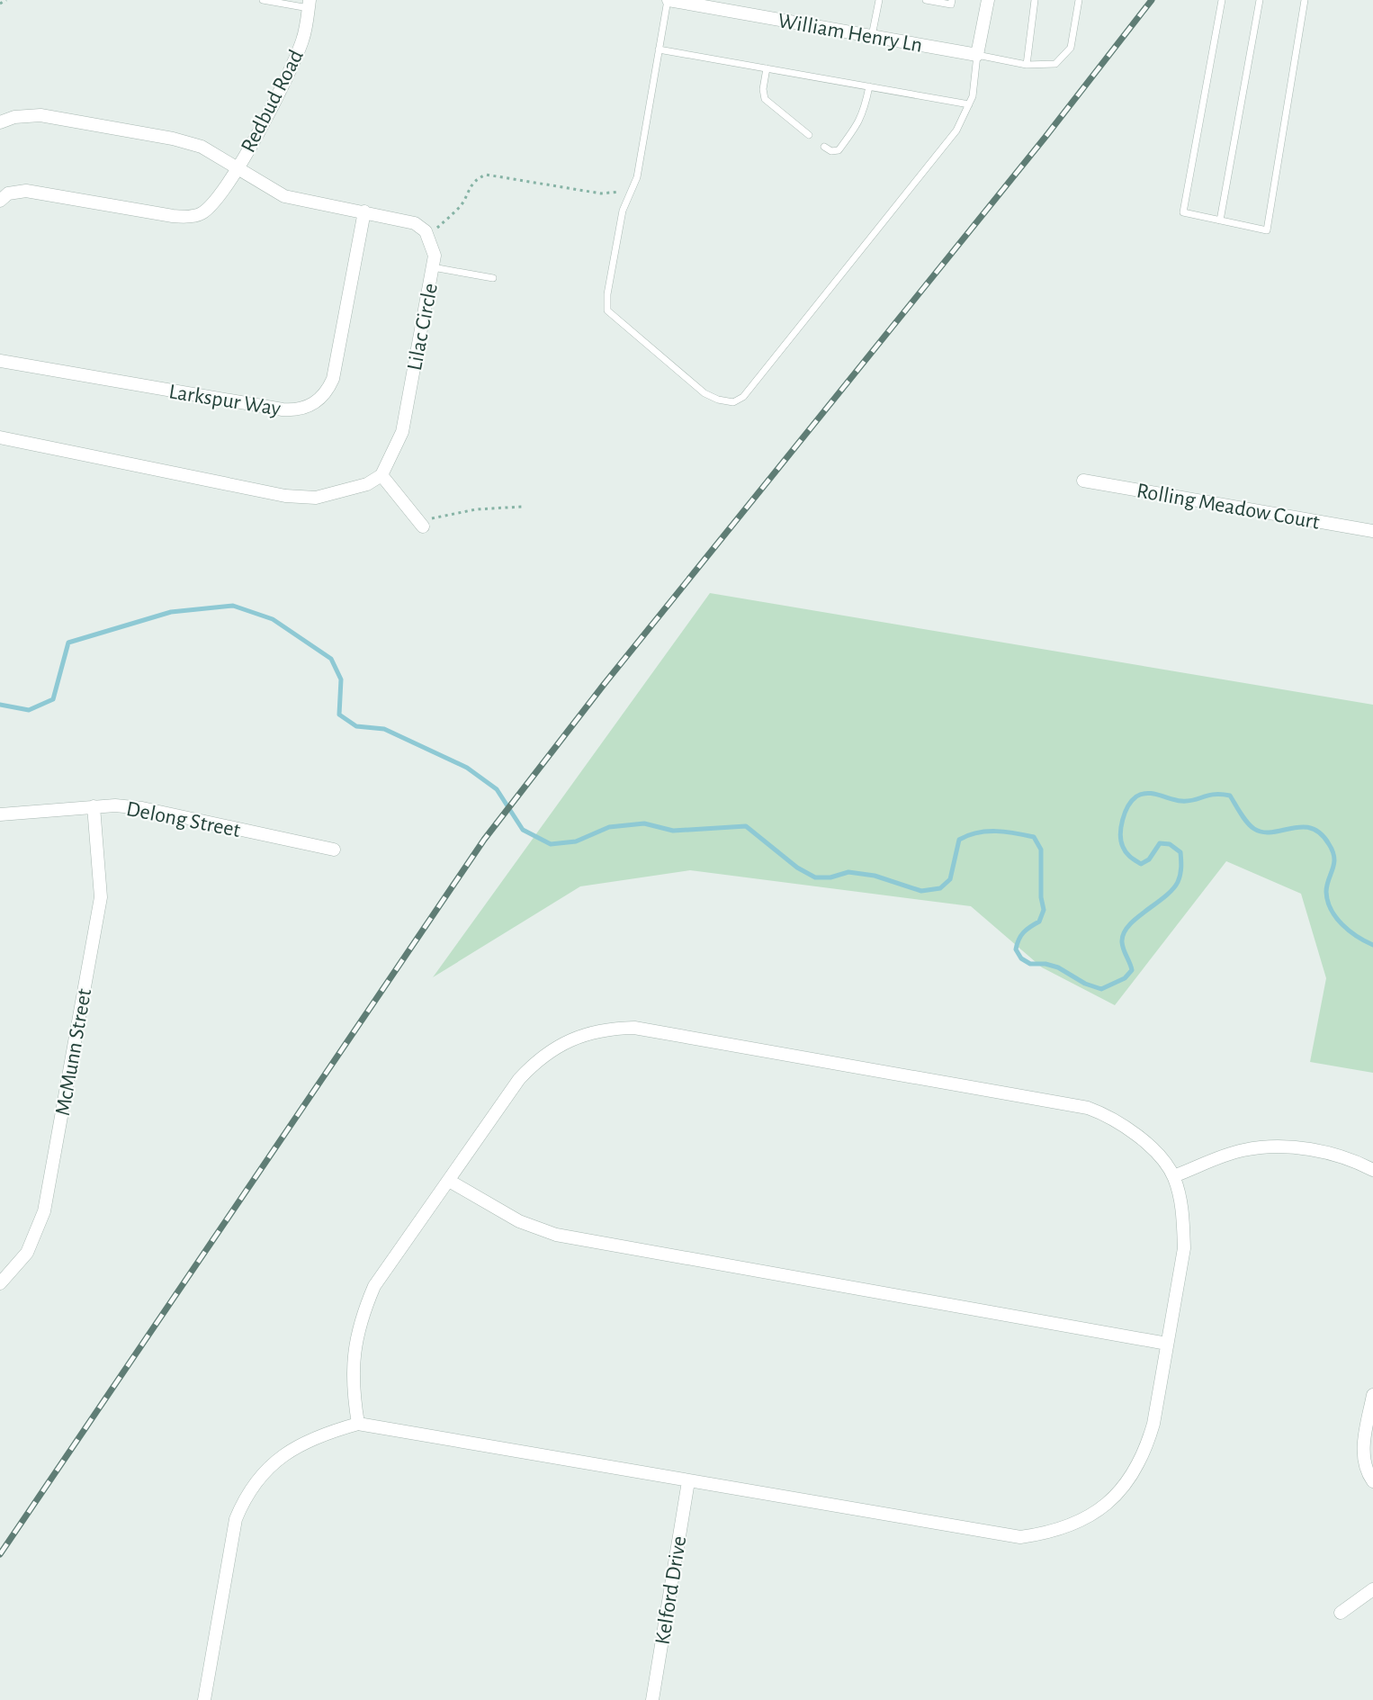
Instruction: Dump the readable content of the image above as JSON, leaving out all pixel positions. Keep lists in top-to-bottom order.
{
  "streets": {
    "street": [
      "William Henry Ln",
      "Redbud Road",
      "Lilac Circle",
      "Larkspur Way",
      "Rolling Meadow Court",
      "Delong Street",
      "McMunn Street",
      "Kelford Drive"
    ]
  },
  "crossings": [
    ["Delong Street", "McMunn Street"]
  ]
}
